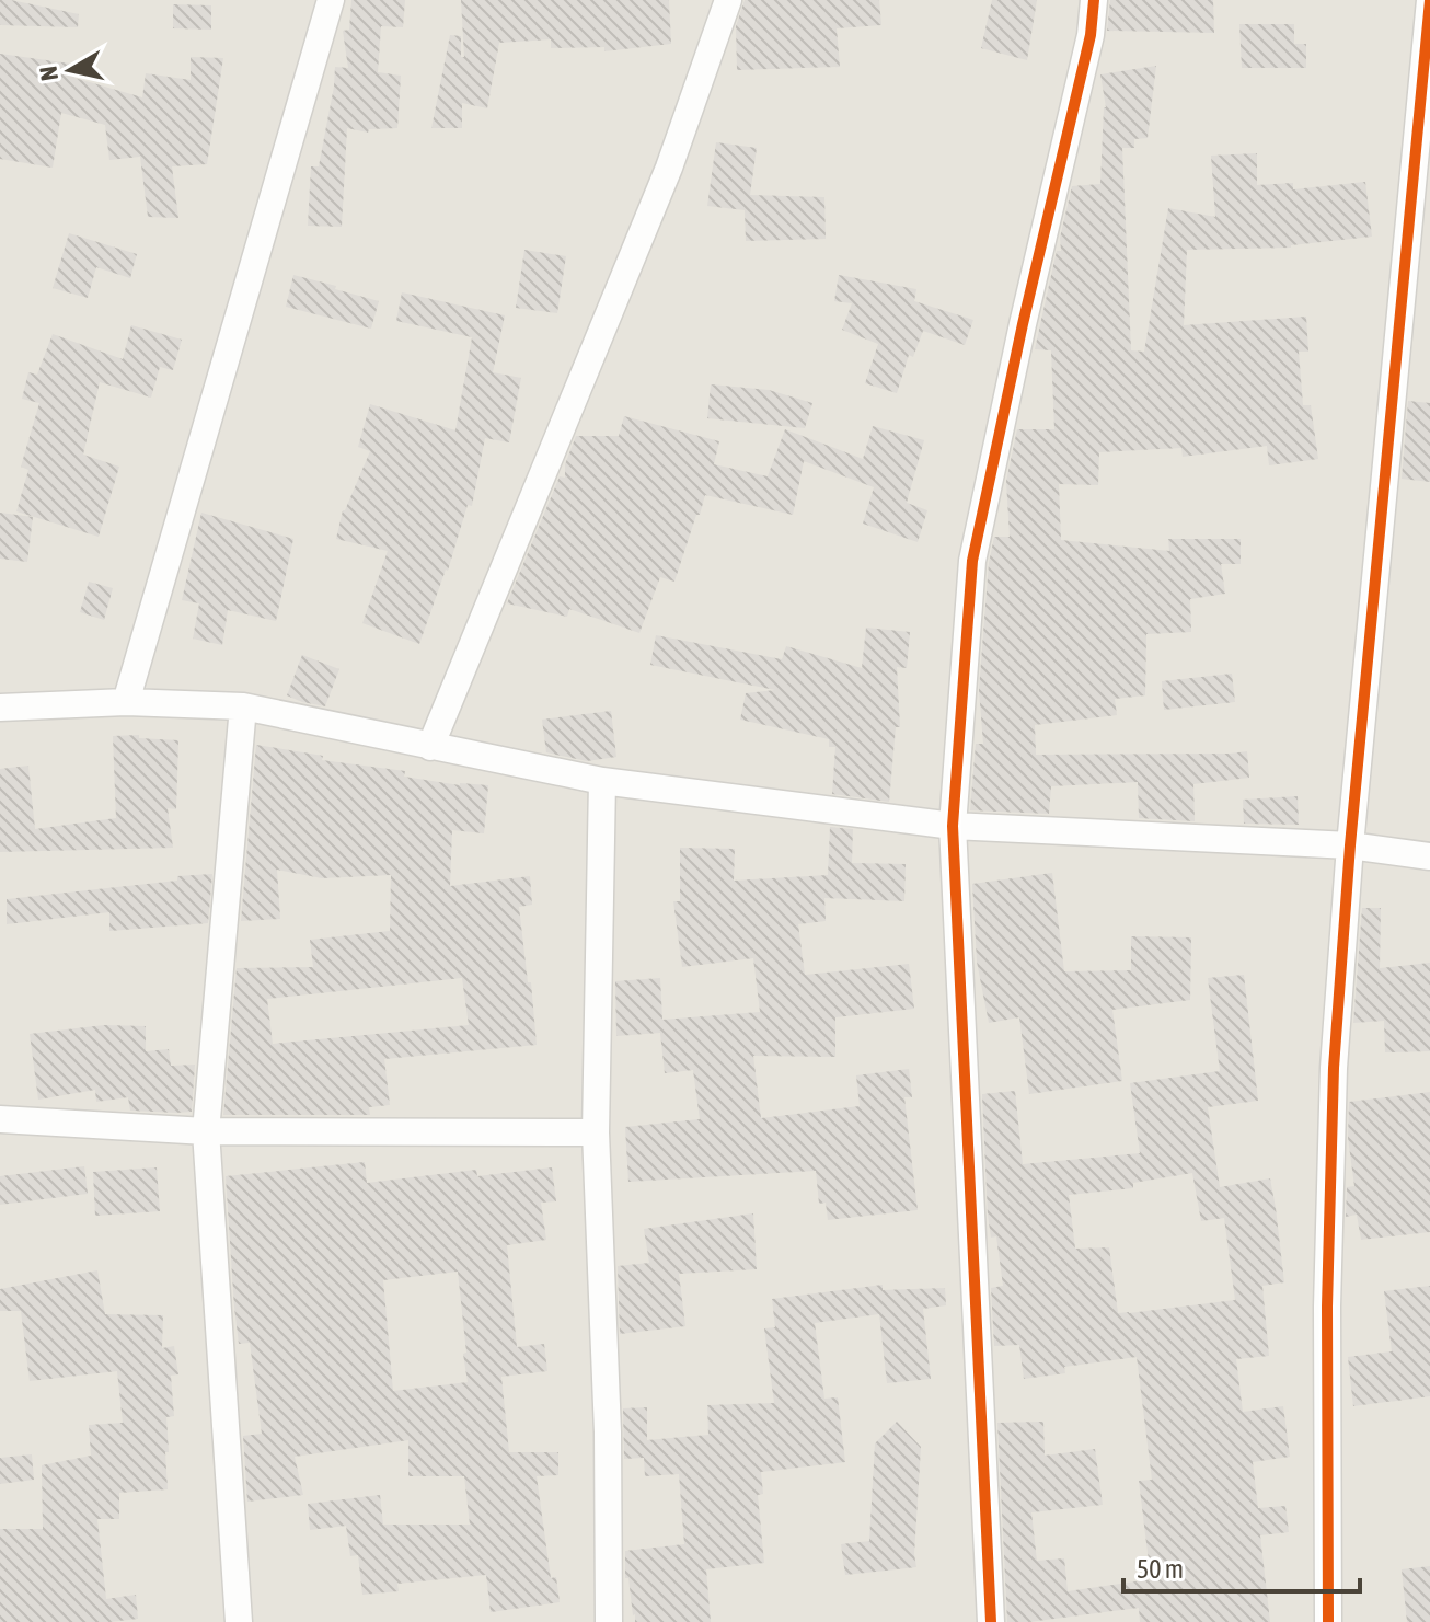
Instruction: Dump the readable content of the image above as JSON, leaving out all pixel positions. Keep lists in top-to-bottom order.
{
  "scale_bar": "50 m",
  "north": "left"
}
